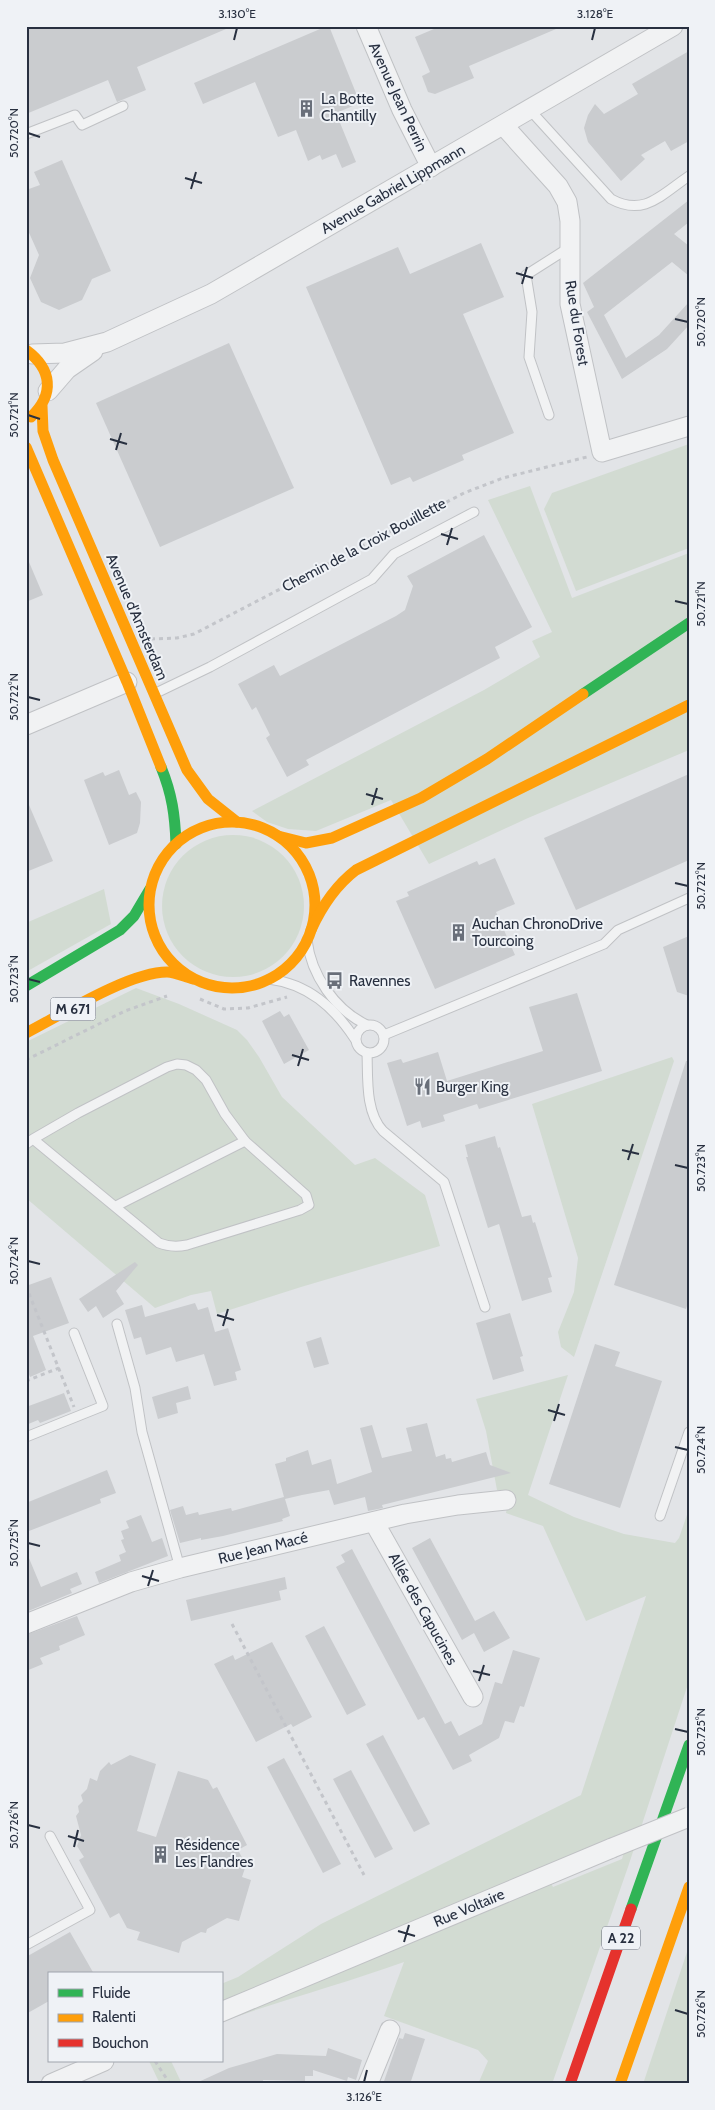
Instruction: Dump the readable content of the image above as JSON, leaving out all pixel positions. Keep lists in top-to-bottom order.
{
  "streets": {
    "main road": ["Avenue d'Amsterdam", "M 671", "A 22"],
    "street": [
      "Avenue Jean Perrin",
      "Avenue Gabriel Lippmann",
      "Rue du Forest",
      "Rue Jean Macé",
      "Allée des Capucines",
      "Rue Voltaire"
    ],
    "path": ["Chemin de la Croix Bouillette"]
  },
  "crossings": [
    ["Avenue Jean Perrin", "Avenue Gabriel Lippmann"],
    ["Avenue Gabriel Lippmann", "Rue du Forest"],
    ["Avenue Gabriel Lippmann", "Avenue d'Amsterdam"],
    ["Rue du Forest", "Chemin de la Croix Bouillette"],
    ["Chemin de la Croix Bouillette", "Avenue d'Amsterdam"],
    ["Avenue d'Amsterdam", "M 671"],
    ["Rue Jean Macé", "Allée des Capucines"]
  ],
  "places": {
    "building": ["La Botte Chantilly", "Auchan ChronoDrive Tourcoing", "Résidence Les Flandres"],
    "bus stop": ["Ravennes"],
    "restaurant": ["Burger King"]
  },
  "legend": ["Fluide", "Ralenti", "Bouchon"],
  "coordinates": [
    "3.130°E",
    "3.128°E",
    "50.720°N",
    "50.721°N",
    "50.722°N",
    "50.723°N",
    "50.724°N",
    "50.725°N",
    "50.726°N",
    "3.126°E"
  ]
}
